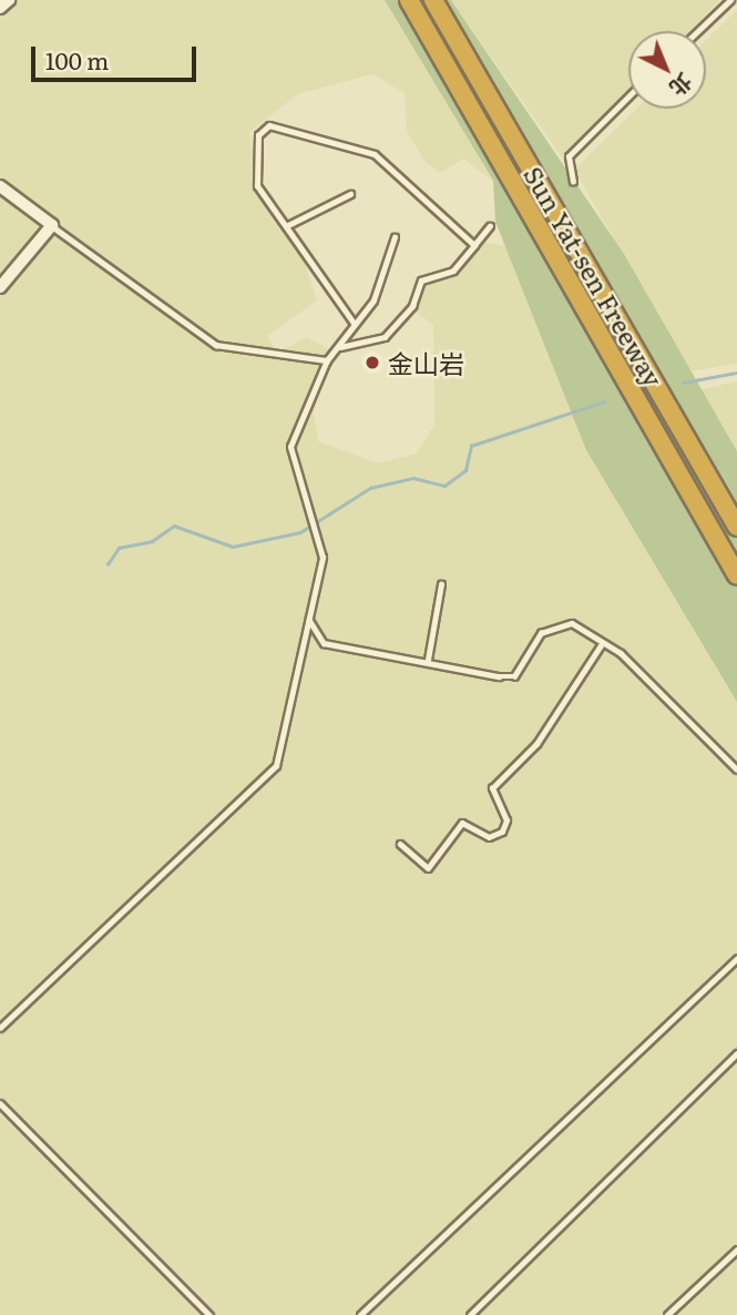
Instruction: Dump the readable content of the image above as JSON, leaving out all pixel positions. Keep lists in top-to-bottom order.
{
  "streets": {
    "highway": ["Sun Yat-sen Freeway"]
  },
  "places": ["金山岩"],
  "scale_bar": "100 m",
  "north": "bottom right"
}
